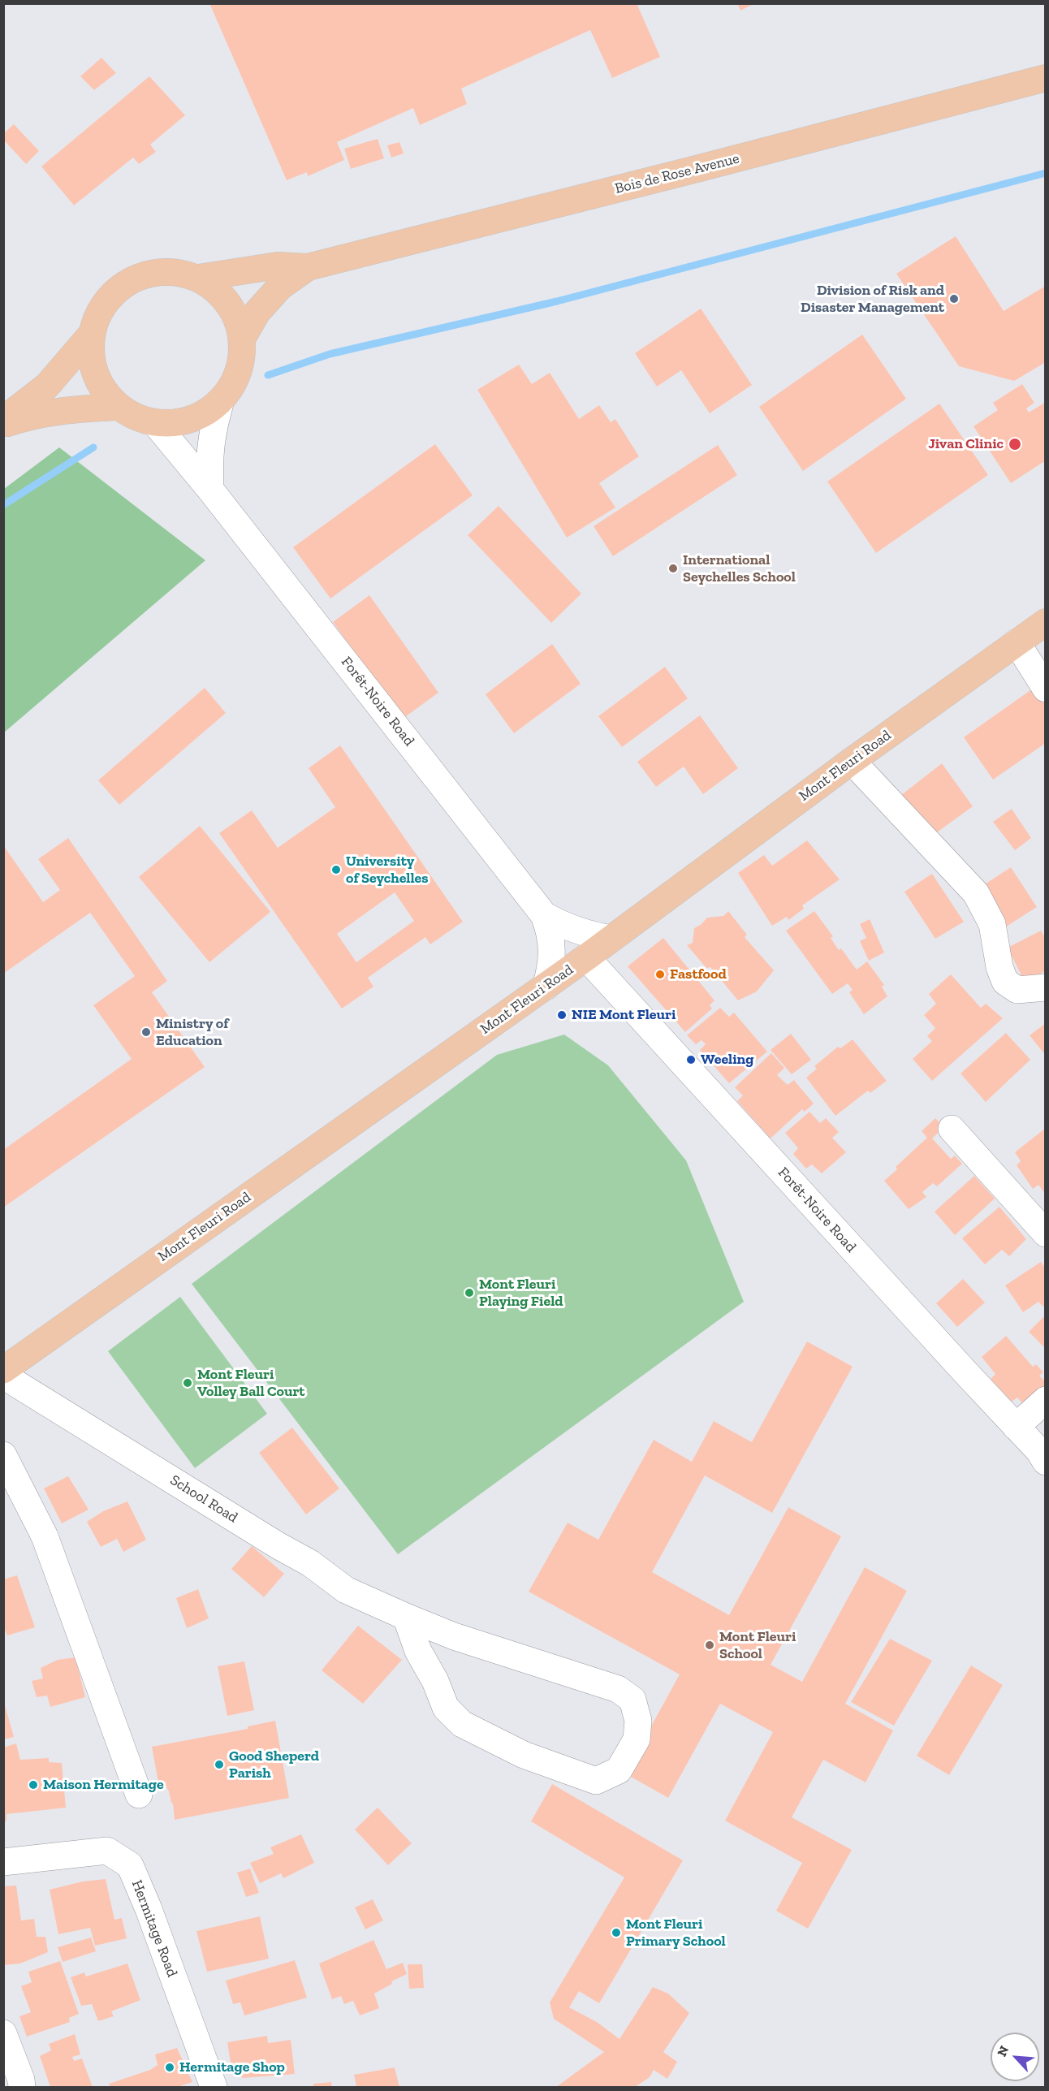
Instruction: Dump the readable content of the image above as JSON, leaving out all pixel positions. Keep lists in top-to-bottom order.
{
  "streets": {
    "main road": ["Bois de Rose Avenue", "Mont Fleuri Road"],
    "street": ["Forêt-Noire Road", "School Road", "Hermitage Road"]
  },
  "crossings": [
    ["Bois de Rose Avenue", "Forêt-Noire Road"],
    ["Forêt-Noire Road", "Mont Fleuri Road"]
  ],
  "places": [
    "Division of Risk and Disaster Management",
    "Jivan Clinic",
    "International Seychelles School",
    "University of Seychelles",
    "Fastfood",
    "NIE Mont Fleuri",
    "Ministry of Education",
    "Weeling",
    "Mont Fleuri Playing Field",
    "Mont Fleuri Volley Ball Court",
    "Mont Fleuri School",
    "Good Sheperd Parish",
    "Maison Hermitage",
    "Mont Fleuri Primary School",
    "Hermitage Shop"
  ],
  "north": "top left"
}
